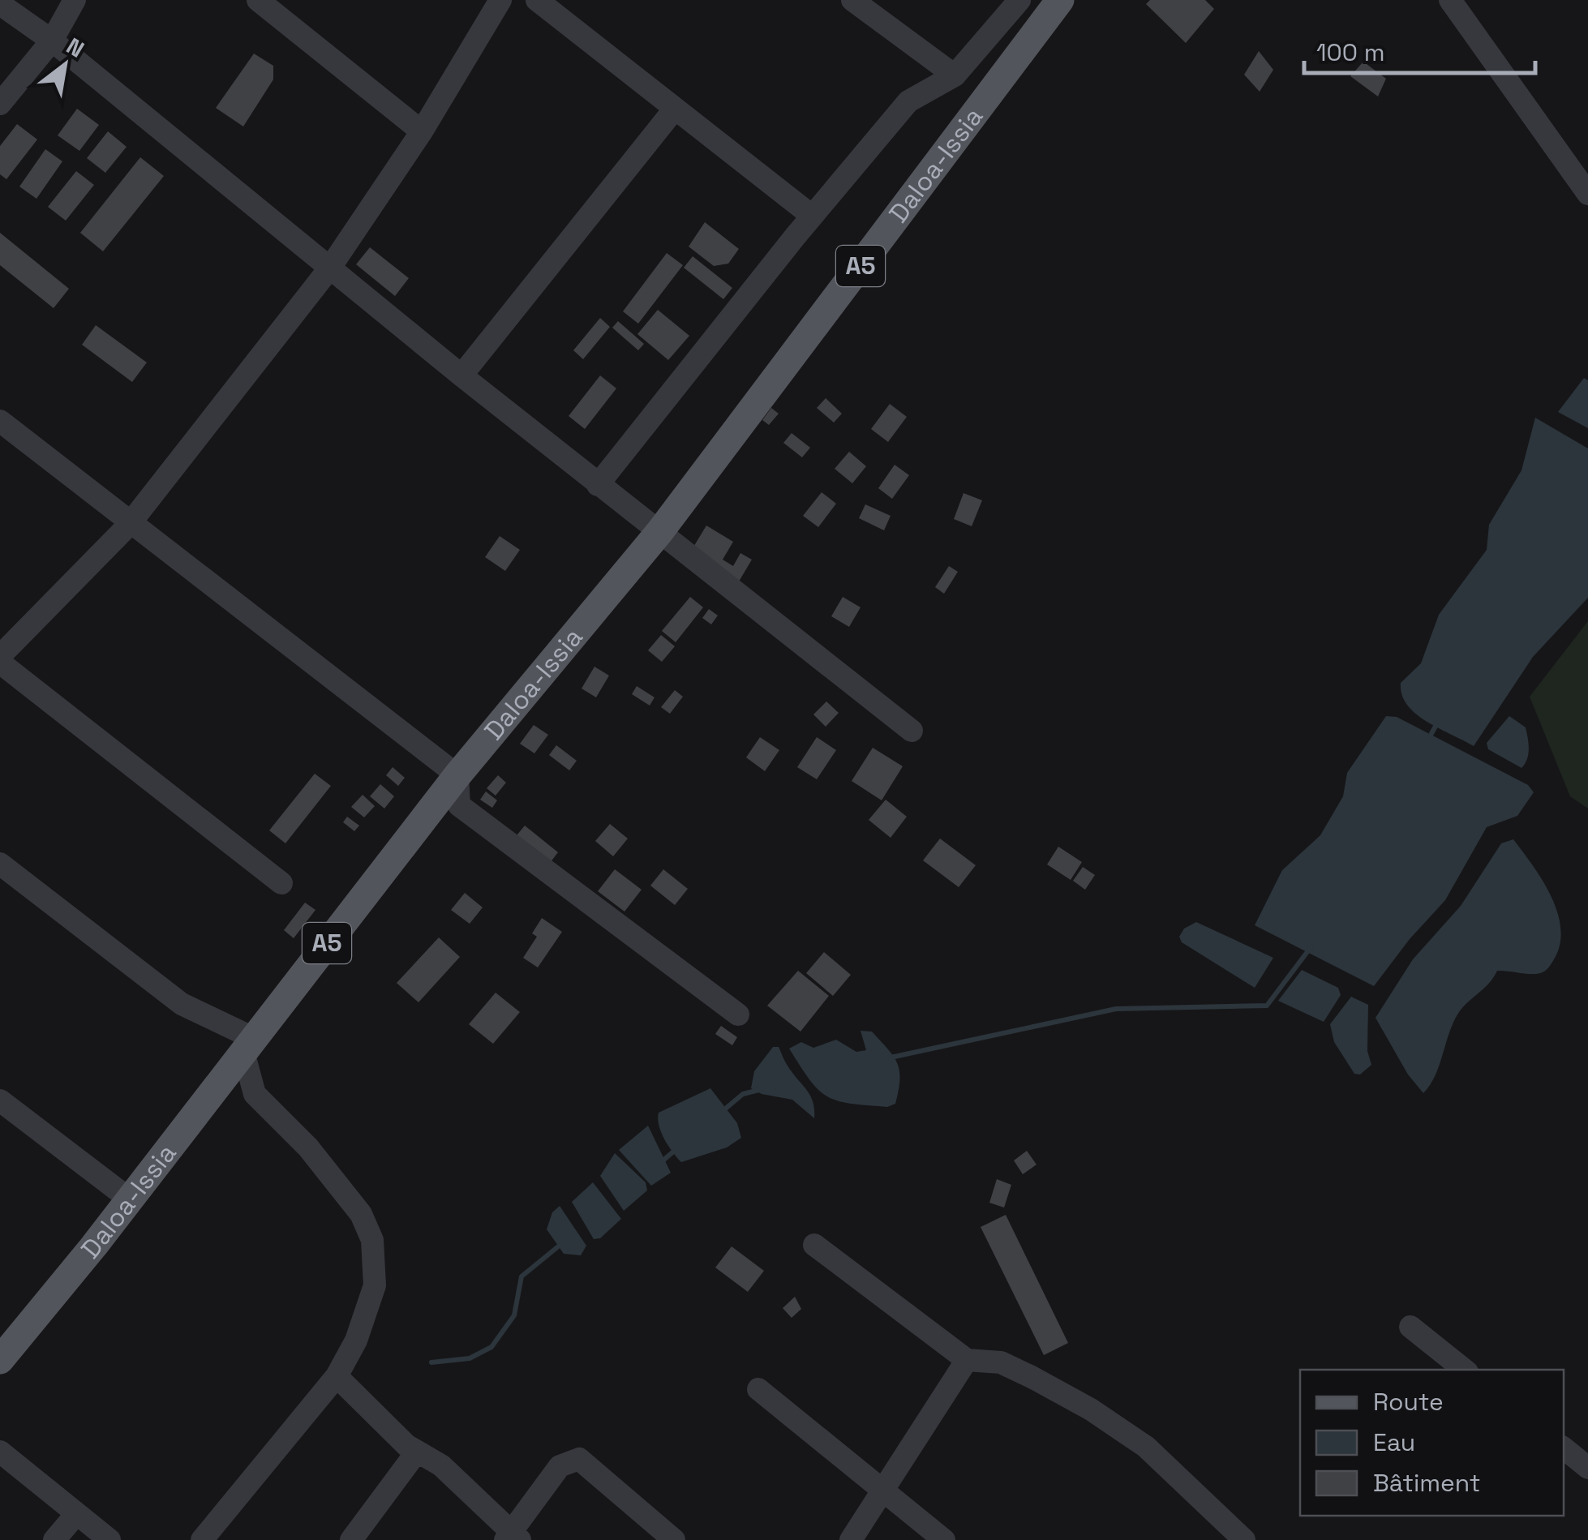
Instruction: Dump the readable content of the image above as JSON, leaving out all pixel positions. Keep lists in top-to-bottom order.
{
  "streets": {
    "main road": ["Daloa-Issia", "A5"]
  },
  "legend": ["Route", "Eau", "Bâtiment"],
  "scale_bar": "100 m",
  "north": "top right"
}
